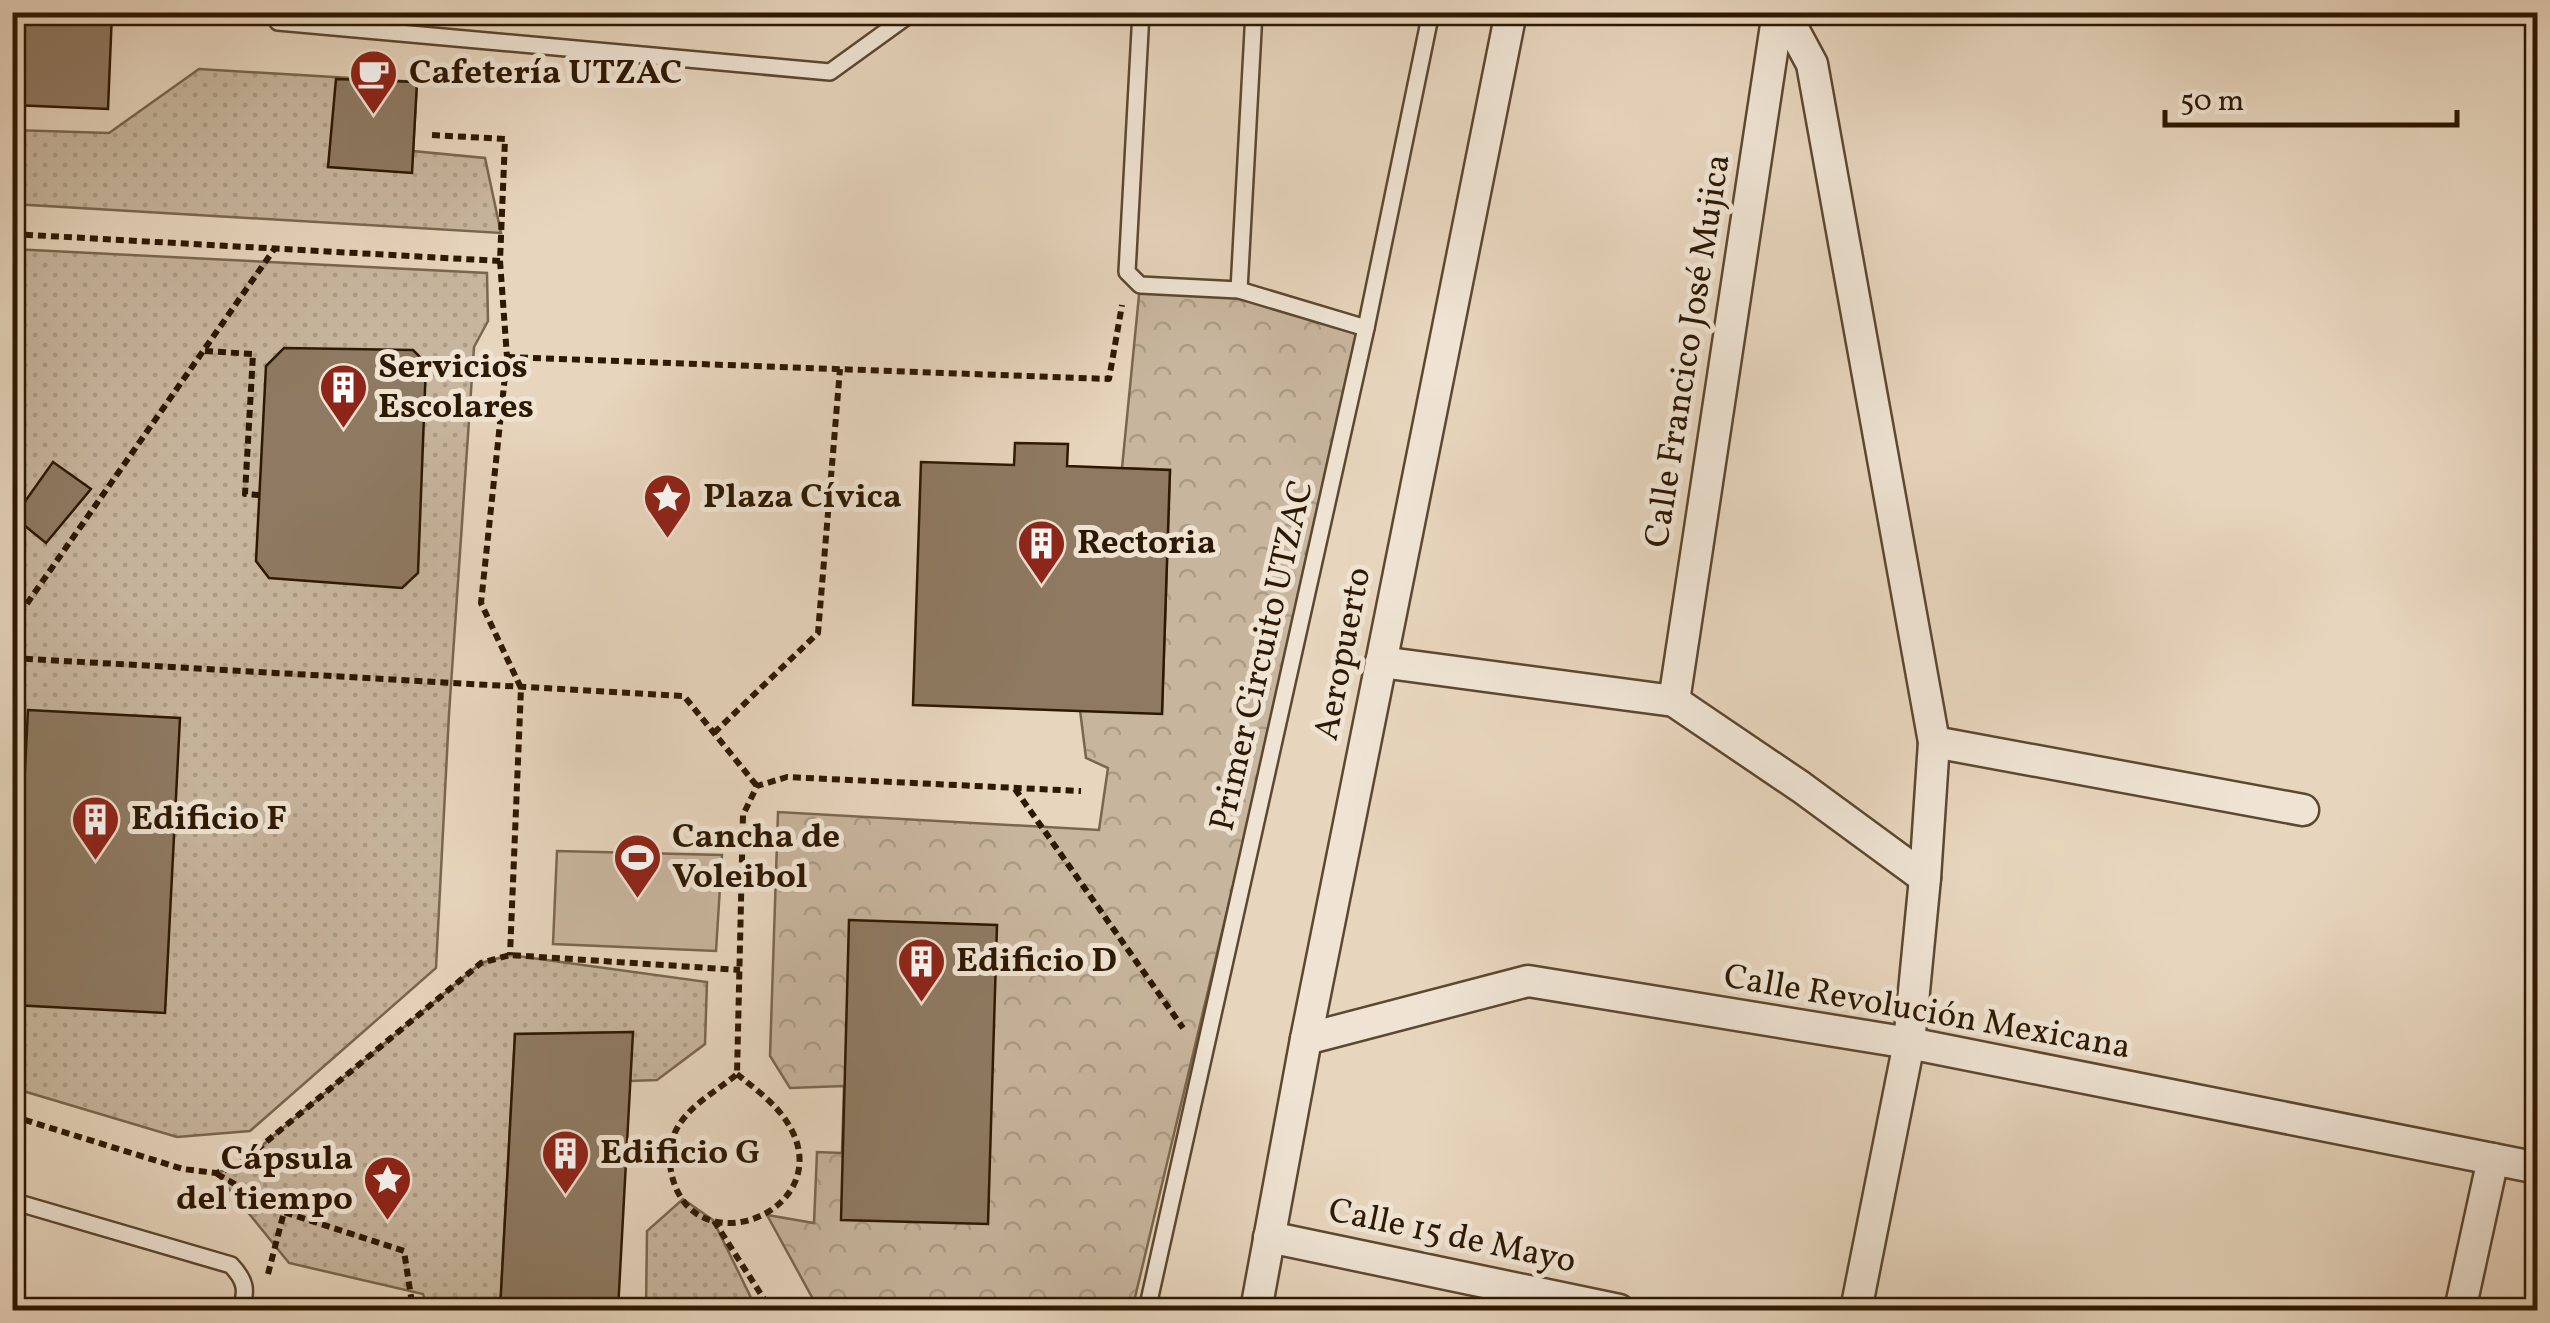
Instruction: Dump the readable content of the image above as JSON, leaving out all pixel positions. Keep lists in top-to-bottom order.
{
  "streets": {
    "street": [
      "Calle Francico José Mujica",
      "Aeropuerto",
      "Calle Revolución Mexicana",
      "Calle 15 de Mayo"
    ],
    "lane": ["Primer Circuito UTZAC"]
  },
  "crossings": [
    ["Aeropuerto", "Calle Revolución Mexicana"],
    ["Aeropuerto", "Calle 15 de Mayo"]
  ],
  "places": {
    "cafe": ["Cafetería UTZAC"],
    "building": [
      "Servicios Escolares",
      "Rectoria",
      "Edificio F",
      "Edificio D",
      "Edificio G"
    ],
    "place": ["Plaza Cívica", "Cápsula del tiempo"],
    "sports": ["Cancha de Voleibol"]
  },
  "scale_bar": "50 m"
}
